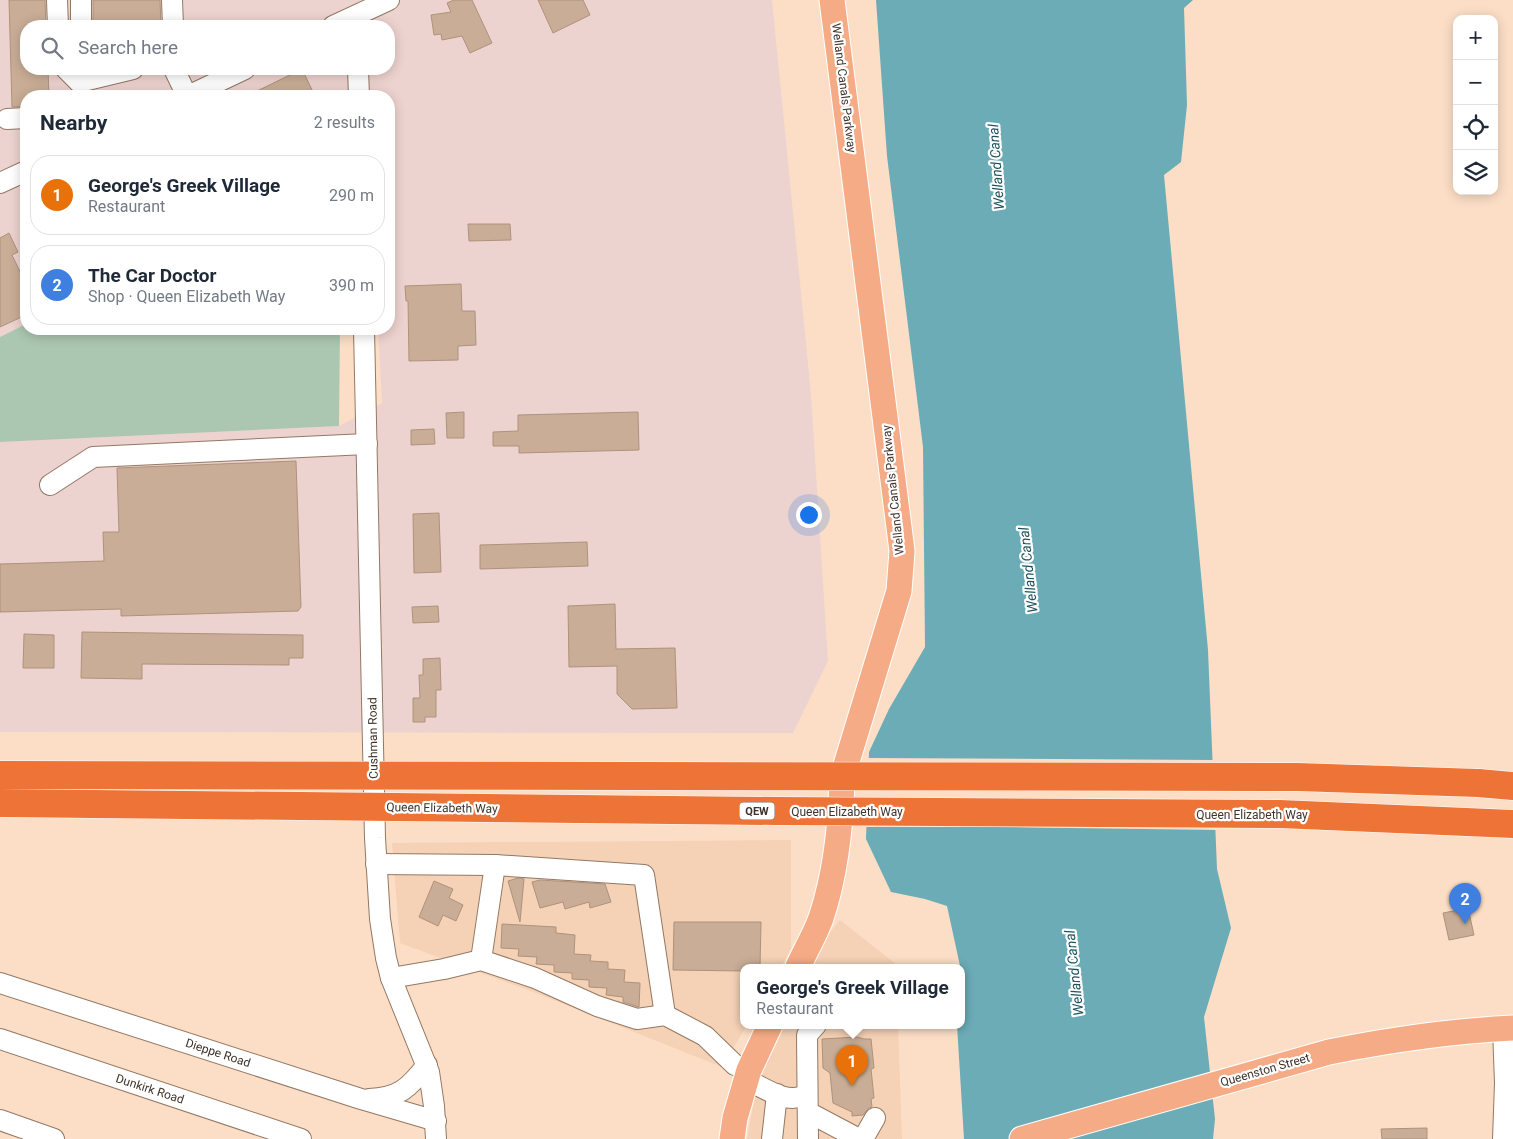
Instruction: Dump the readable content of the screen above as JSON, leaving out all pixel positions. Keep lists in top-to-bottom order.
{
  "streets": {
    "highway": ["Queen Elizabeth Way", "QEW"],
    "main road": ["Welland Canals Parkway", "Queenston Street"],
    "street": ["Cushman Road", "Dieppe Road", "Dunkirk Road"]
  },
  "crossings": [
    ["Cushman Road", "Dieppe Road"]
  ],
  "water": ["Welland Canal"],
  "page": {
    "map_buttons": ["+", "−"],
    "search": "Search here",
    "heading": ["Nearby", "2 results"],
    "list": [
      {
        "mark": "1",
        "name": "George's Greek Village",
        "note": "Restaurant",
        "value": "290 m"
      },
      {
        "mark": "2",
        "name": "The Car Doctor",
        "note": "Shop · Queen Elizabeth Way",
        "value": "390 m"
      }
    ],
    "pins": ["2", "1"],
    "popup": ["George's Greek Village", "Restaurant"]
  }
}
